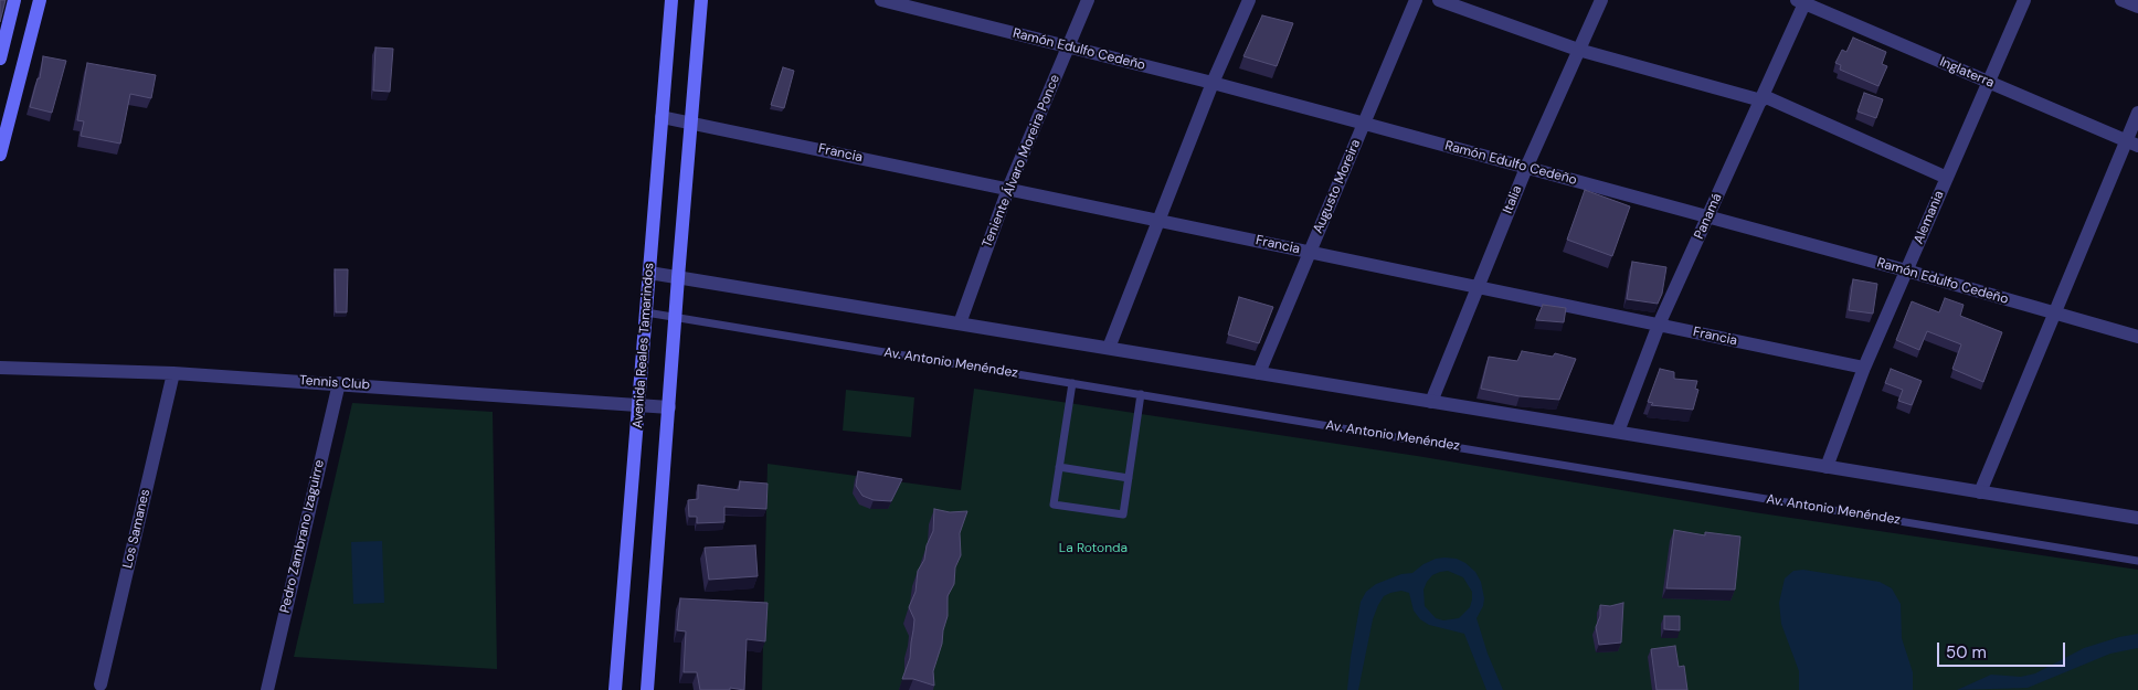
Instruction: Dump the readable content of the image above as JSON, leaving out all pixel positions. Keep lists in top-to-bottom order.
{
  "streets": {
    "main road": ["Avenida Reales Tamarindos"],
    "street": [
      "Ramón Edulfo Cedeño",
      "Inglaterra",
      "Francia",
      "Teniente Álvaro Moreira Ponce",
      "Augusto Moreira",
      "Italia",
      "Panamá",
      "Alemania",
      "Tennis Club",
      "Los Samanes",
      "Pedro Zambrano Izaguirre"
    ],
    "lane": ["Av. Antonio Menéndez"]
  },
  "crossings": [
    ["Ramón Edulfo Cedeño", "Teniente Álvaro Moreira Ponce"],
    ["Ramón Edulfo Cedeño", "Augusto Moreira"],
    ["Ramón Edulfo Cedeño", "Italia"],
    ["Ramón Edulfo Cedeño", "Panamá"],
    ["Ramón Edulfo Cedeño", "Alemania"],
    ["Inglaterra", "Panamá"],
    ["Inglaterra", "Alemania"],
    ["Francia", "Teniente Álvaro Moreira Ponce"],
    ["Francia", "Augusto Moreira"],
    ["Francia", "Italia"],
    ["Francia", "Panamá"],
    ["Francia", "Alemania"],
    ["Francia", "Avenida Reales Tamarindos"],
    ["Avenida Reales Tamarindos", "Av. Antonio Menéndez"],
    ["Avenida Reales Tamarindos", "Tennis Club"],
    ["Tennis Club", "Los Samanes"],
    ["Tennis Club", "Pedro Zambrano Izaguirre"]
  ],
  "parks": ["La Rotonda"],
  "scale_bar": "50 m"
}
